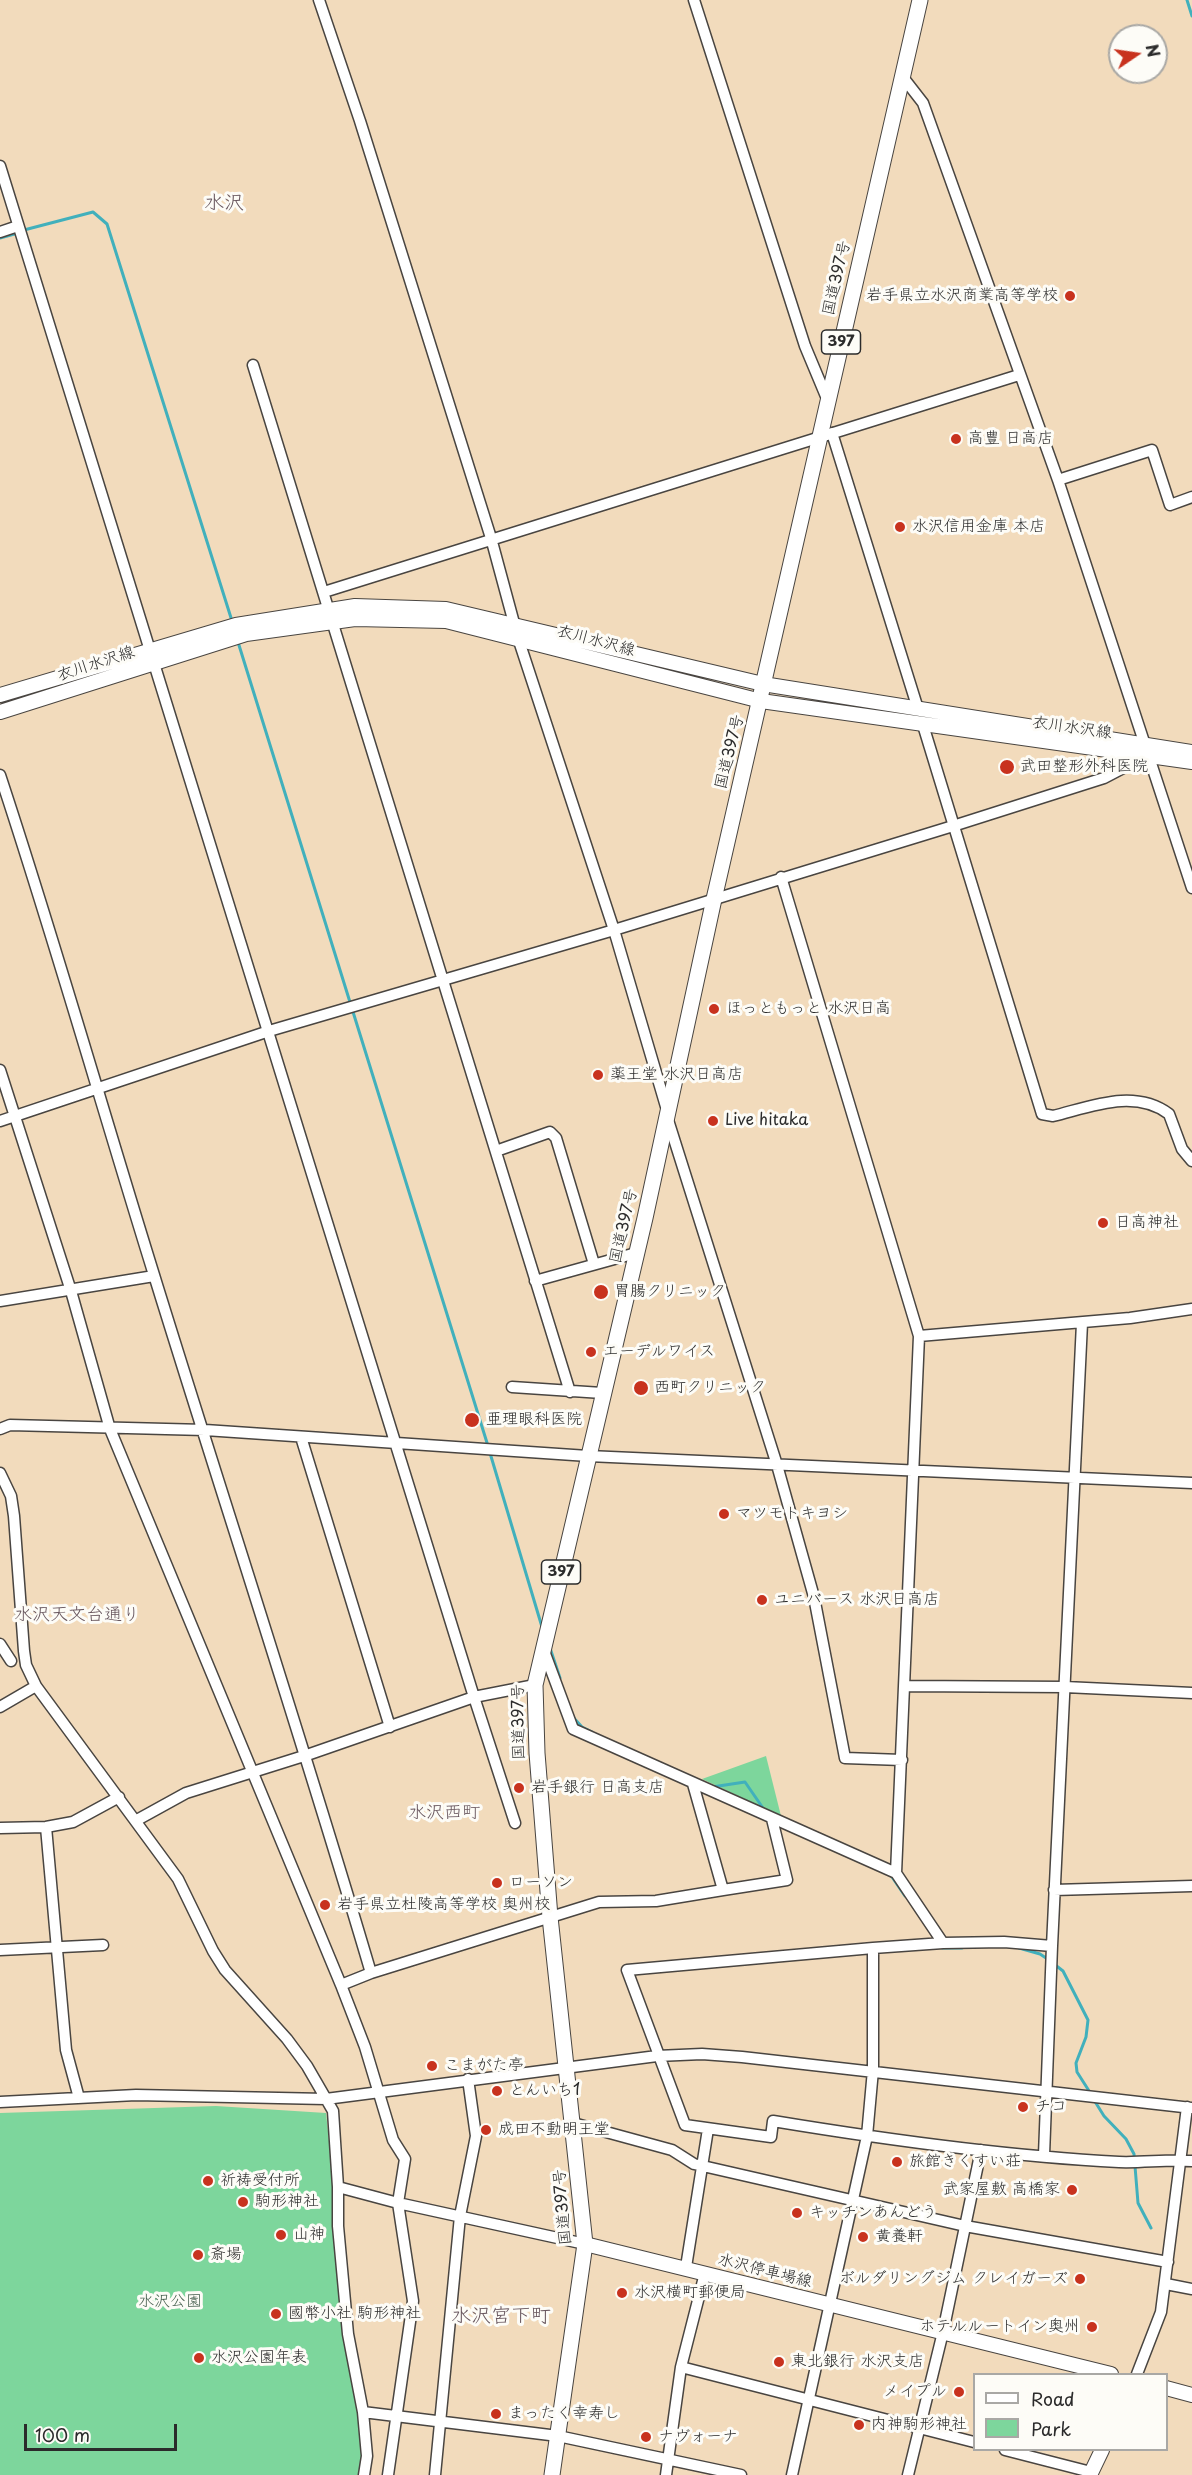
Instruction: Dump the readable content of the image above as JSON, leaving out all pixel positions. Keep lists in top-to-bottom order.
{
  "streets": {
    "highway": ["国道397号", "397"],
    "main road": ["衣川水沢線", "水沢停車場線"]
  },
  "crossings": [
    ["国道397号", "衣川水沢線"],
    ["国道397号", "水沢停車場線"]
  ],
  "districts": [
    "水沢",
    "水沢天文台通り",
    "水沢西町",
    "水沢宮下町"
  ],
  "parks": ["水沢公園"],
  "places": [
    "岩手県立水沢商業高等学校",
    "高豊 日高店",
    "水沢信用金庫 本店",
    "武田整形外科医院",
    "ほっともっと 水沢日高",
    "薬王堂 水沢日高店",
    "Live hitaka",
    "日高神社",
    "胃腸クリニック",
    "エーデルワイス",
    "西町クリニック",
    "亜理眼科医院",
    "マツモトキヨシ",
    "ユニバース 水沢日高店",
    "岩手銀行 日高支店",
    "ローソン",
    "岩手県立杜陵高等学校 奥州校",
    "こまがた亭",
    "とんいち1",
    "チコ",
    "成田不動明王堂",
    "旅館きくすい荘",
    "祈祷受付所",
    "武家屋敷 高橋家",
    "駒形神社",
    "キッチンあんどう",
    "山神",
    "黄養軒",
    "斎場",
    "ボルダリングジム クレイガーズ",
    "水沢横町郵便局",
    "國幣小社 駒形神社",
    "ホテルルートイン奥州",
    "水沢公園年表",
    "東北銀行 水沢支店",
    "メイプル",
    "まったく幸寿し",
    "内神駒形神社",
    "ナヴォーナ"
  ],
  "legend": ["Road", "Park"],
  "scale_bar": "100 m",
  "north": "right"
}
